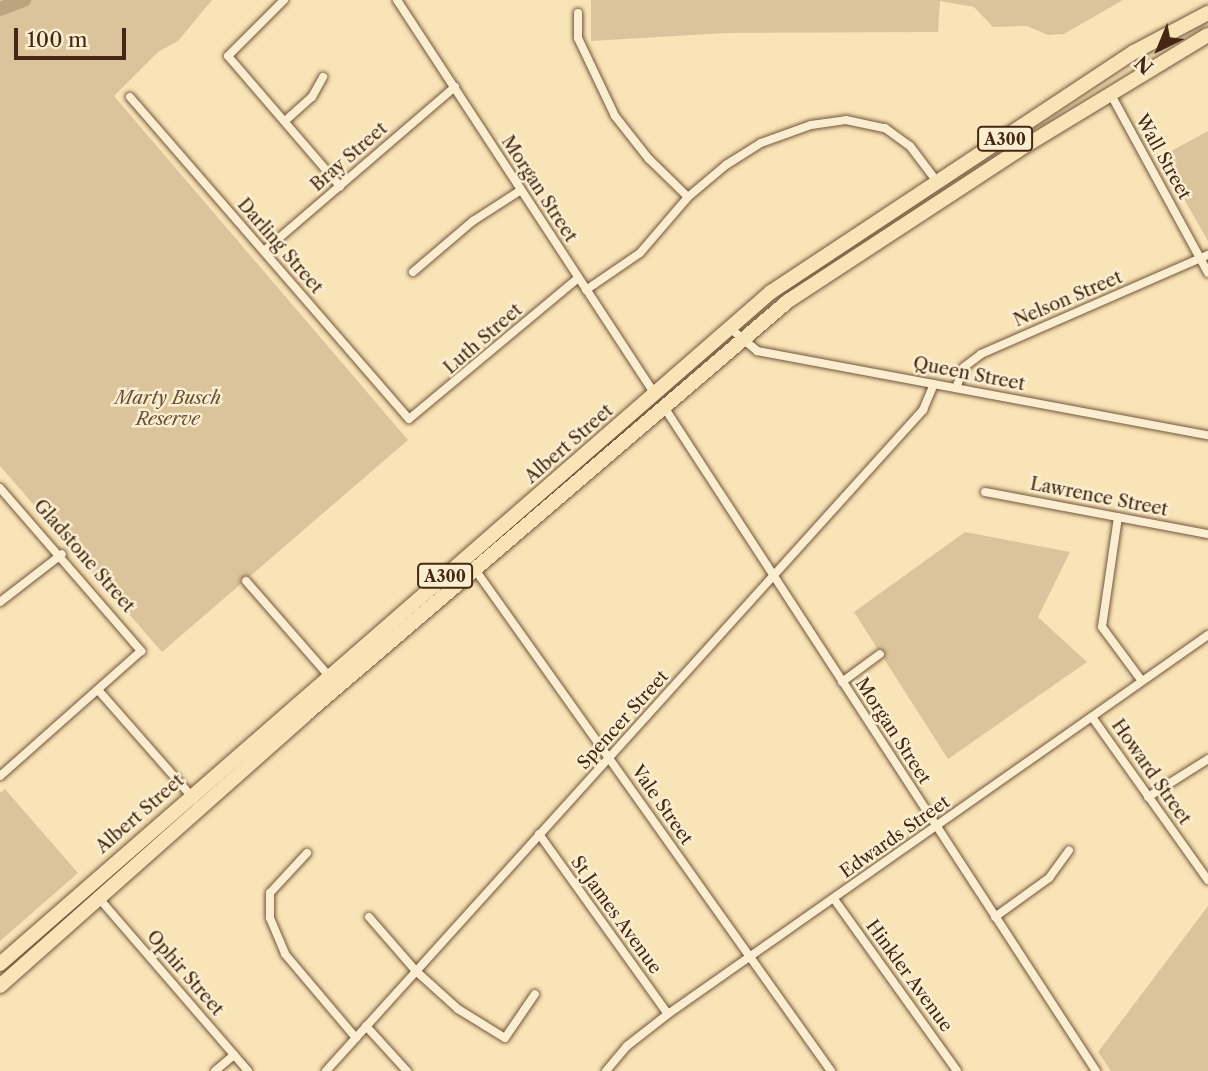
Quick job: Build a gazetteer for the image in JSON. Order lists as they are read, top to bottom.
{
  "streets": {
    "highway": ["A300", "Albert Street"],
    "street": [
      "Bray Street",
      "Wall Street",
      "Morgan Street",
      "Darling Street",
      "Nelson Street",
      "Luth Street",
      "Queen Street",
      "Lawrence Street",
      "Gladstone Street",
      "Spencer Street",
      "Howard Street",
      "Vale Street",
      "Edwards Street",
      "St James Avenue",
      "Ophir Street",
      "Hinkler Avenue"
    ]
  },
  "crossings": [
    ["Bray Street", "Morgan Street"],
    ["Bray Street", "Darling Street"],
    ["Wall Street", "Nelson Street"],
    ["Wall Street", "Albert Street"],
    ["Morgan Street", "Luth Street"],
    ["Morgan Street", "Albert Street"],
    ["Morgan Street", "Spencer Street"],
    ["Morgan Street", "Edwards Street"],
    ["Darling Street", "Luth Street"],
    ["Nelson Street", "Queen Street"],
    ["Queen Street", "Albert Street"],
    ["Queen Street", "Spencer Street"],
    ["Albert Street", "Vale Street"],
    ["Albert Street", "Ophir Street"],
    ["Spencer Street", "Vale Street"],
    ["Spencer Street", "St James Avenue"],
    ["Howard Street", "Edwards Street"],
    ["Vale Street", "Edwards Street"],
    ["Edwards Street", "St James Avenue"],
    ["Edwards Street", "Hinkler Avenue"]
  ],
  "parks": ["Marty Busch Reserve"],
  "scale_bar": "100 m",
  "north": "bottom left"
}
